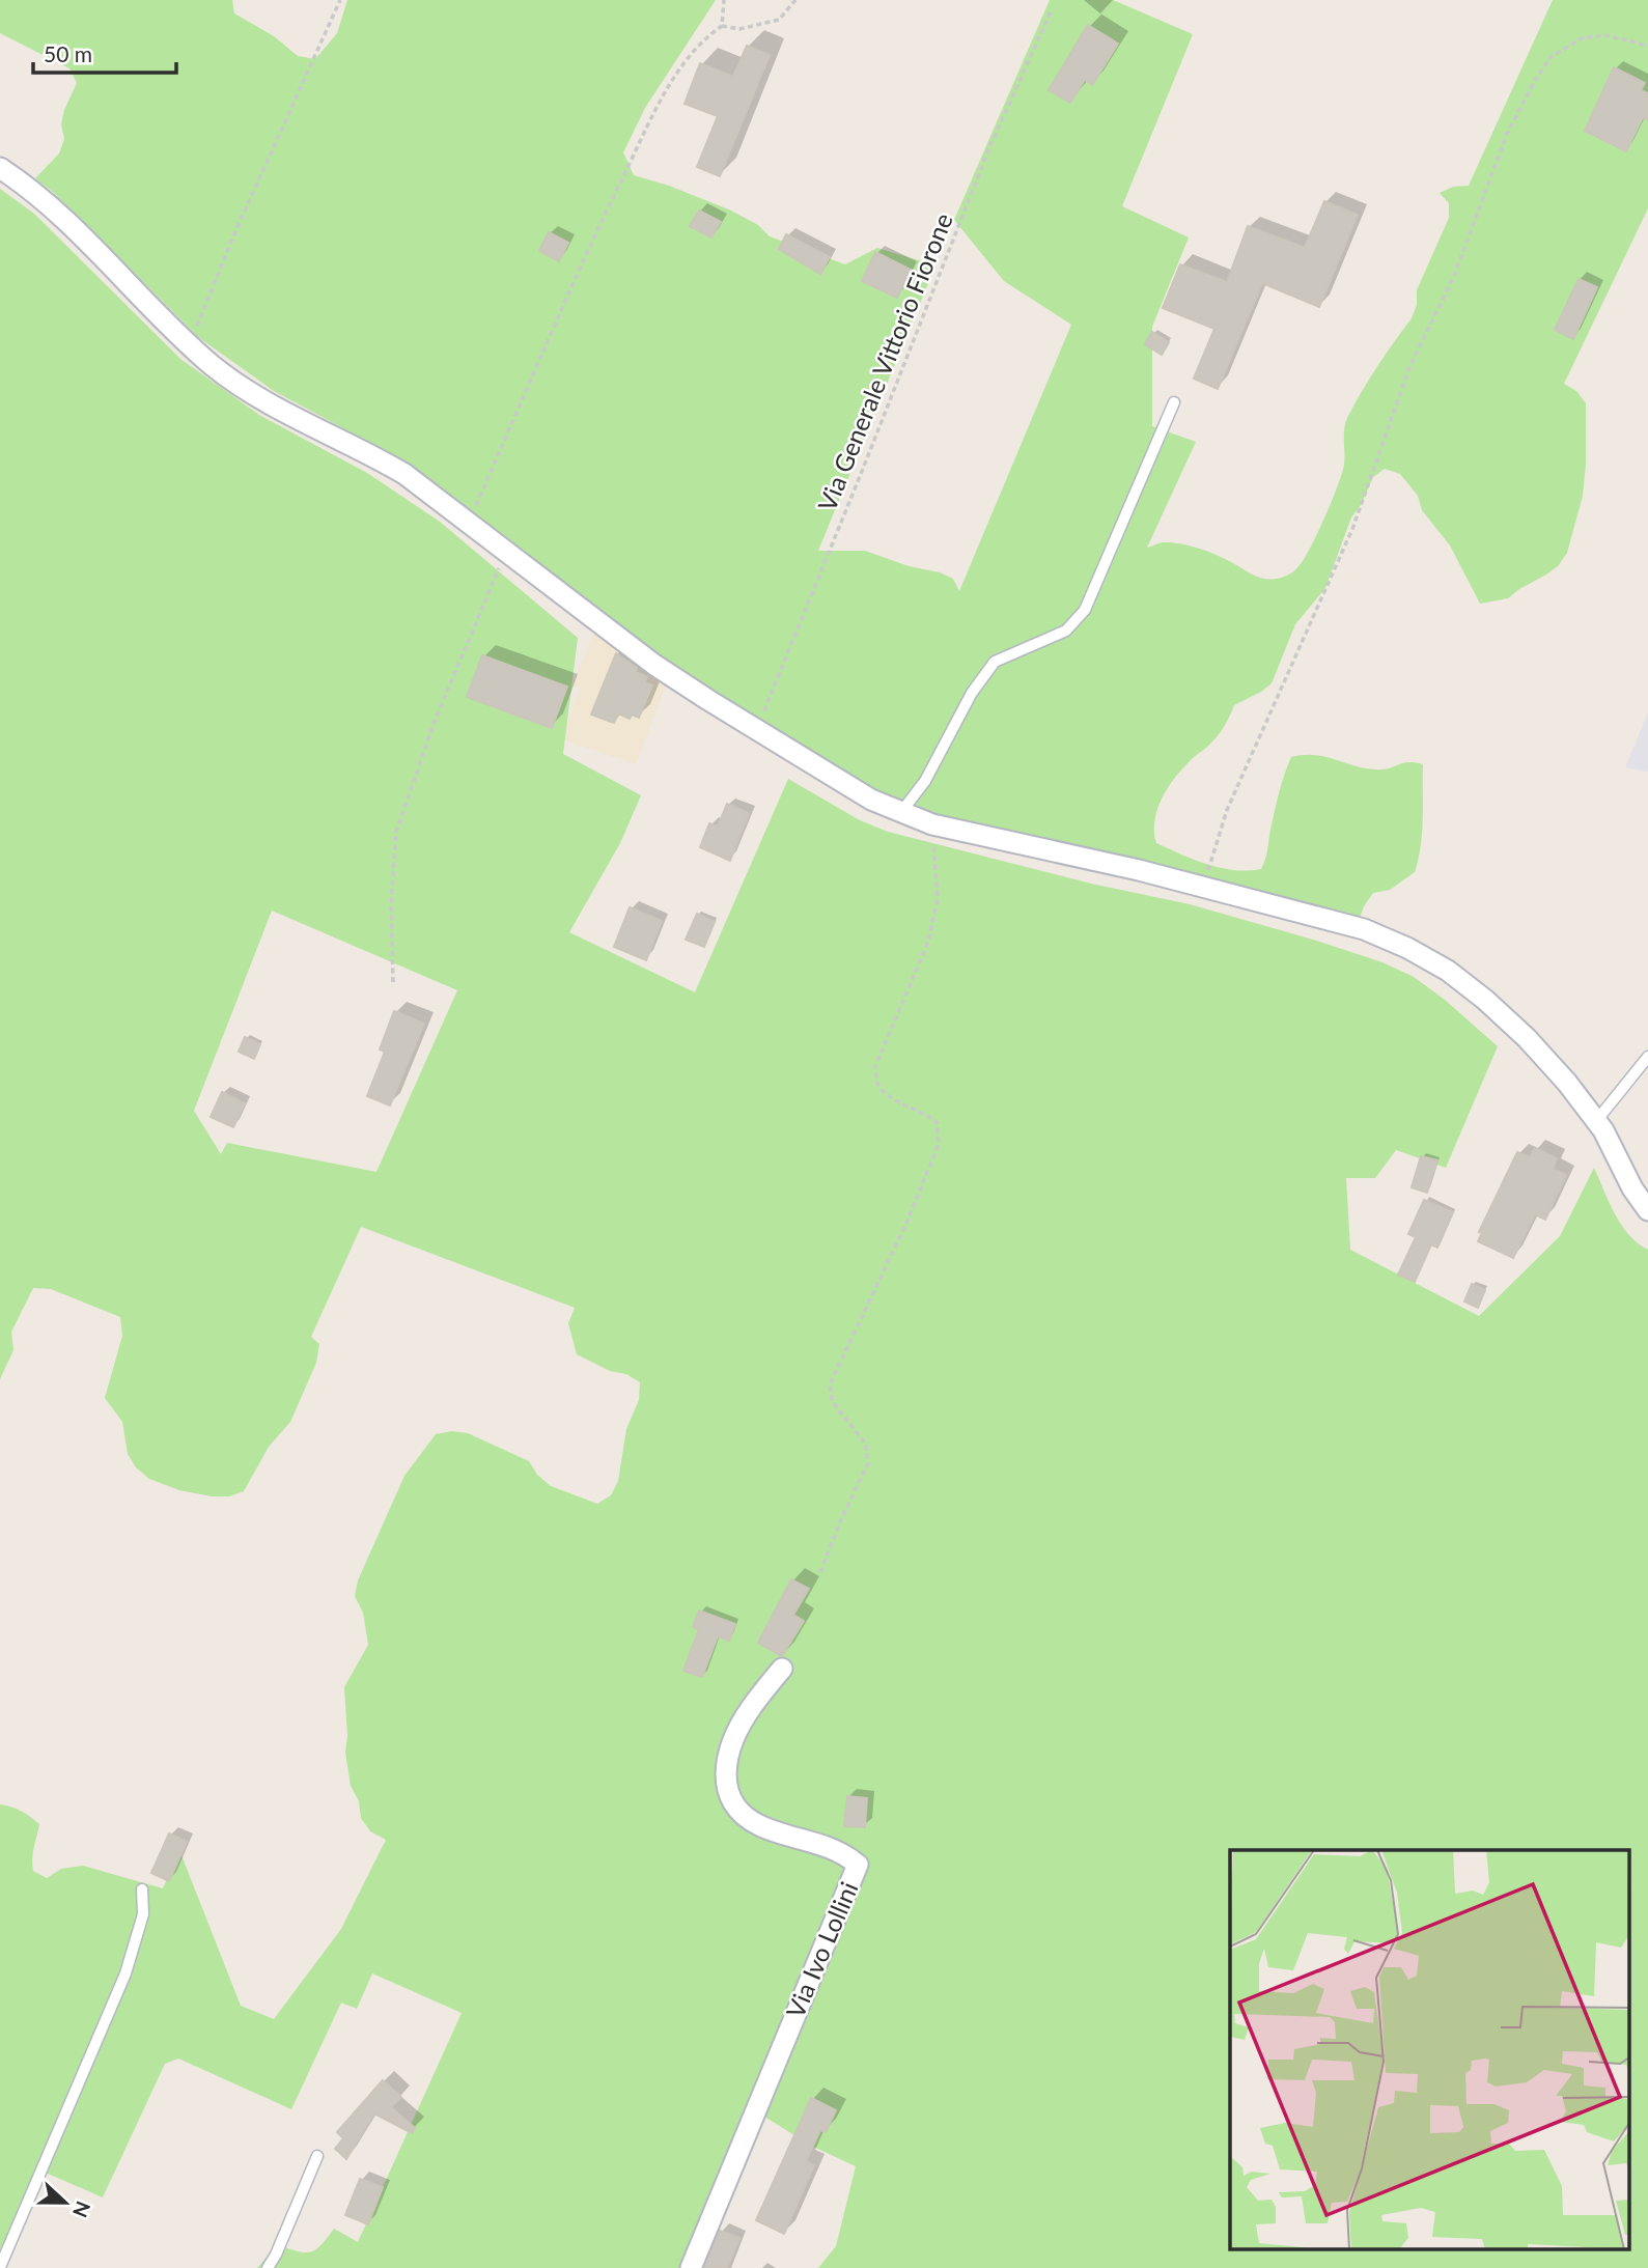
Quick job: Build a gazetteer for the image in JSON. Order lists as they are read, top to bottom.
{
  "streets": {
    "street": ["Via Ivo Lollini"],
    "path": ["Via Generale Vittorio Fiorone"]
  },
  "scale_bar": "50 m",
  "north": "right"
}
